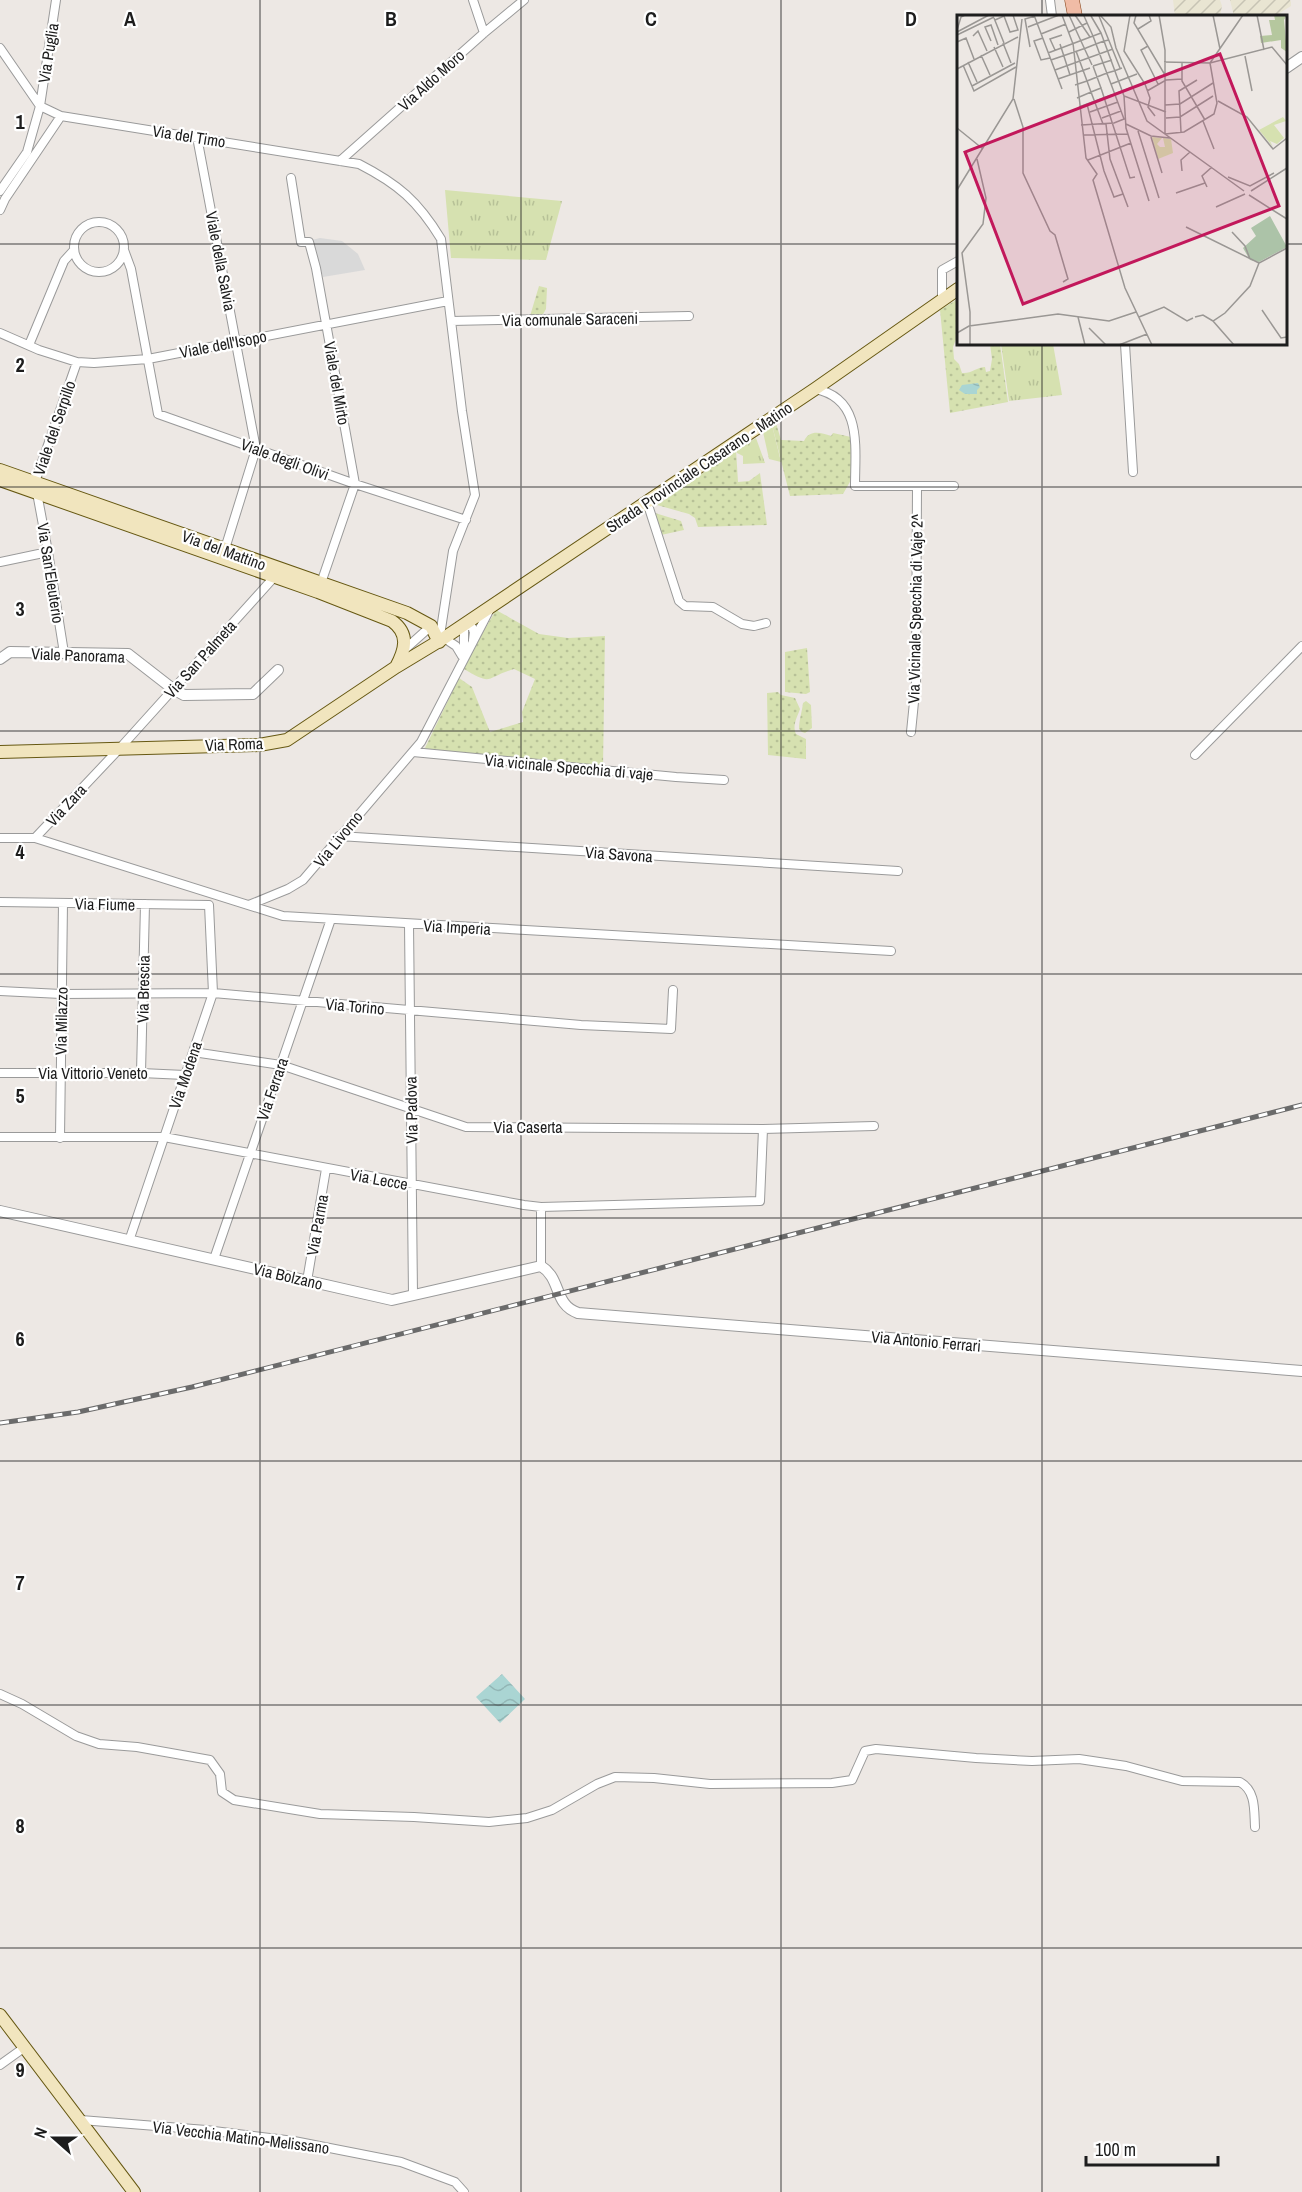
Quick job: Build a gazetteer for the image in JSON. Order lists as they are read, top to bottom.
{
  "streets": {
    "main road": ["Strada Provinciale Casarano - Matino", "Via del Mattino", "Via Roma"],
    "street": [
      "Via Puglia",
      "Via Aldo Moro",
      "Via del Timo",
      "Viale della Salvia",
      "Via comunale Saraceni",
      "Viale dell'Isopo",
      "Viale del Mirto",
      "Viale del Serpillo",
      "Viale degli Olivi",
      "Via San'Eleuterio",
      "Via Vicinale Specchia di Vaje 2^",
      "Viale Panorama",
      "Via San Palmeta",
      "Via vicinale Specchia di vaje",
      "Via Zara",
      "Via Livorno",
      "Via Savona",
      "Via Fiume",
      "Via Imperia",
      "Via Brescia",
      "Via Torino",
      "Via Milazzo",
      "Via Vittorio Veneto",
      "Via Modena",
      "Via Ferrara",
      "Via Padova",
      "Via Caserta",
      "Via Lecce",
      "Via Parma",
      "Via Bolzano",
      "Via Antonio Ferrari",
      "Via Vecchia Matino-Melissano"
    ]
  },
  "crossings": [
    ["Via Puglia", "Via del Timo"],
    ["Via Aldo Moro", "Via del Timo"],
    ["Via del Timo", "Viale della Salvia"],
    ["Via del Timo", "Viale dell'Isopo"],
    ["Viale della Salvia", "Viale dell'Isopo"],
    ["Viale della Salvia", "Viale degli Olivi"],
    ["Viale della Salvia", "Via del Mattino"],
    ["Viale dell'Isopo", "Viale del Mirto"],
    ["Viale dell'Isopo", "Viale del Serpillo"],
    ["Viale dell'Isopo", "Viale degli Olivi"],
    ["Viale del Mirto", "Viale degli Olivi"],
    ["Viale del Mirto", "Via del Mattino"],
    ["Viale del Serpillo", "Via del Mattino"],
    ["Viale del Serpillo", "Via San'Eleuterio"],
    ["Strada Provinciale Casarano - Matino", "Via Roma"],
    ["Strada Provinciale Casarano - Matino", "Via Livorno"],
    ["Via del Mattino", "Via San'Eleuterio"],
    ["Via del Mattino", "Via San Palmeta"],
    ["Via San'Eleuterio", "Viale Panorama"],
    ["Viale Panorama", "Via San Palmeta"],
    ["Via San Palmeta", "Via Roma"],
    ["Via San Palmeta", "Via Zara"],
    ["Via Roma", "Via Zara"],
    ["Via vicinale Specchia di vaje", "Via Livorno"],
    ["Via Zara", "Via Imperia"],
    ["Via Livorno", "Via Savona"],
    ["Via Livorno", "Via Imperia"],
    ["Via Fiume", "Via Brescia"],
    ["Via Fiume", "Via Milazzo"],
    ["Via Fiume", "Via Modena"],
    ["Via Imperia", "Via Ferrara"],
    ["Via Imperia", "Via Padova"],
    ["Via Brescia", "Via Torino"],
    ["Via Brescia", "Via Vittorio Veneto"],
    ["Via Torino", "Via Milazzo"],
    ["Via Torino", "Via Modena"],
    ["Via Torino", "Via Ferrara"],
    ["Via Torino", "Via Padova"],
    ["Via Milazzo", "Via Vittorio Veneto"],
    ["Via Milazzo", "Via Lecce"],
    ["Via Vittorio Veneto", "Via Modena"],
    ["Via Modena", "Via Caserta"],
    ["Via Modena", "Via Lecce"],
    ["Via Modena", "Via Bolzano"],
    ["Via Ferrara", "Via Caserta"],
    ["Via Ferrara", "Via Lecce"],
    ["Via Ferrara", "Via Bolzano"],
    ["Via Padova", "Via Caserta"],
    ["Via Padova", "Via Lecce"],
    ["Via Padova", "Via Bolzano"],
    ["Via Caserta", "Via Lecce"],
    ["Via Lecce", "Via Parma"],
    ["Via Parma", "Via Bolzano"],
    ["Via Bolzano", "Via Antonio Ferrari"]
  ],
  "scale_bar": "100 m",
  "north": "left",
  "grid": {
    "columns": [
      "A",
      "B",
      "C",
      "D"
    ],
    "rows": [
      "1",
      "2",
      "3",
      "4",
      "5",
      "6",
      "7",
      "8",
      "9"
    ]
  }
}
